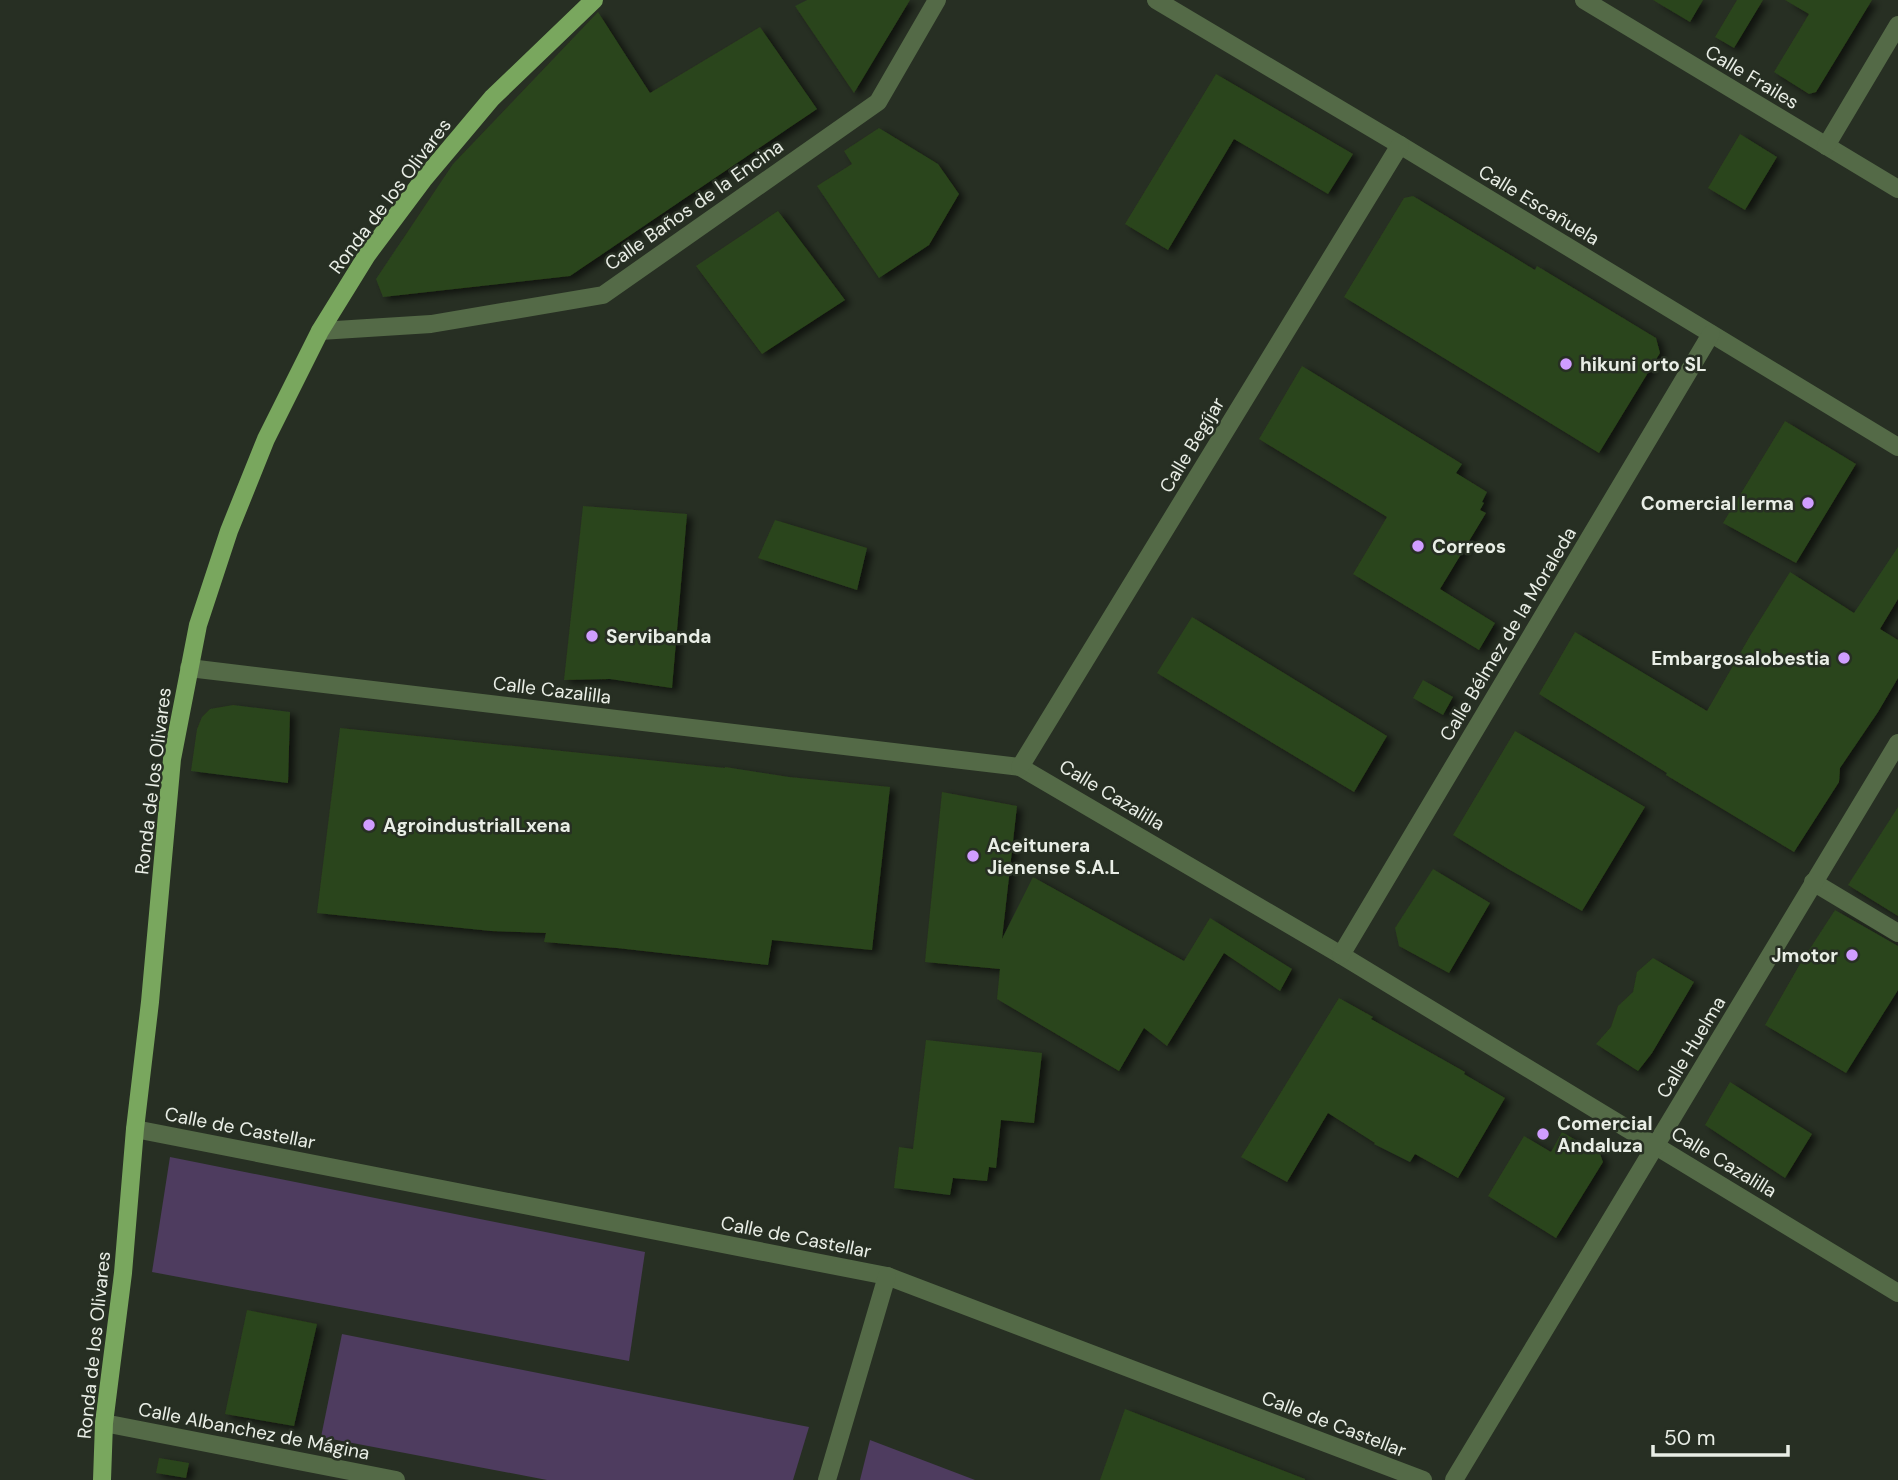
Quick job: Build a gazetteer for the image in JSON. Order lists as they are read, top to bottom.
{
  "streets": {
    "main road": ["Ronda de los Olivares"],
    "street": [
      "Calle Frailes",
      "Calle Baños de la Encina",
      "Calle Escañuela",
      "Calle Begíjar",
      "Calle Bélmez de la Moraleda",
      "Calle Cazalilla",
      "Calle Huelma",
      "Calle de Castellar",
      "Calle Albanchez de Mágina"
    ]
  },
  "crossings": [
    ["Ronda de los Olivares", "Calle Baños de la Encina"],
    ["Ronda de los Olivares", "Calle Cazalilla"],
    ["Ronda de los Olivares", "Calle de Castellar"],
    ["Ronda de los Olivares", "Calle Albanchez de Mágina"],
    ["Calle Escañuela", "Calle Begíjar"],
    ["Calle Escañuela", "Calle Bélmez de la Moraleda"],
    ["Calle Begíjar", "Calle Cazalilla"],
    ["Calle Bélmez de la Moraleda", "Calle Cazalilla"],
    ["Calle Cazalilla", "Calle Huelma"]
  ],
  "places": [
    "hikuni orto SL",
    "Comercial lerma",
    "Correos",
    "Servibanda",
    "Embargosalobestia",
    "AgroindustrialLxena",
    "Aceitunera Jienense S.A.L",
    "Jmotor",
    "Comercial Andaluza"
  ],
  "scale_bar": "50 m"
}
